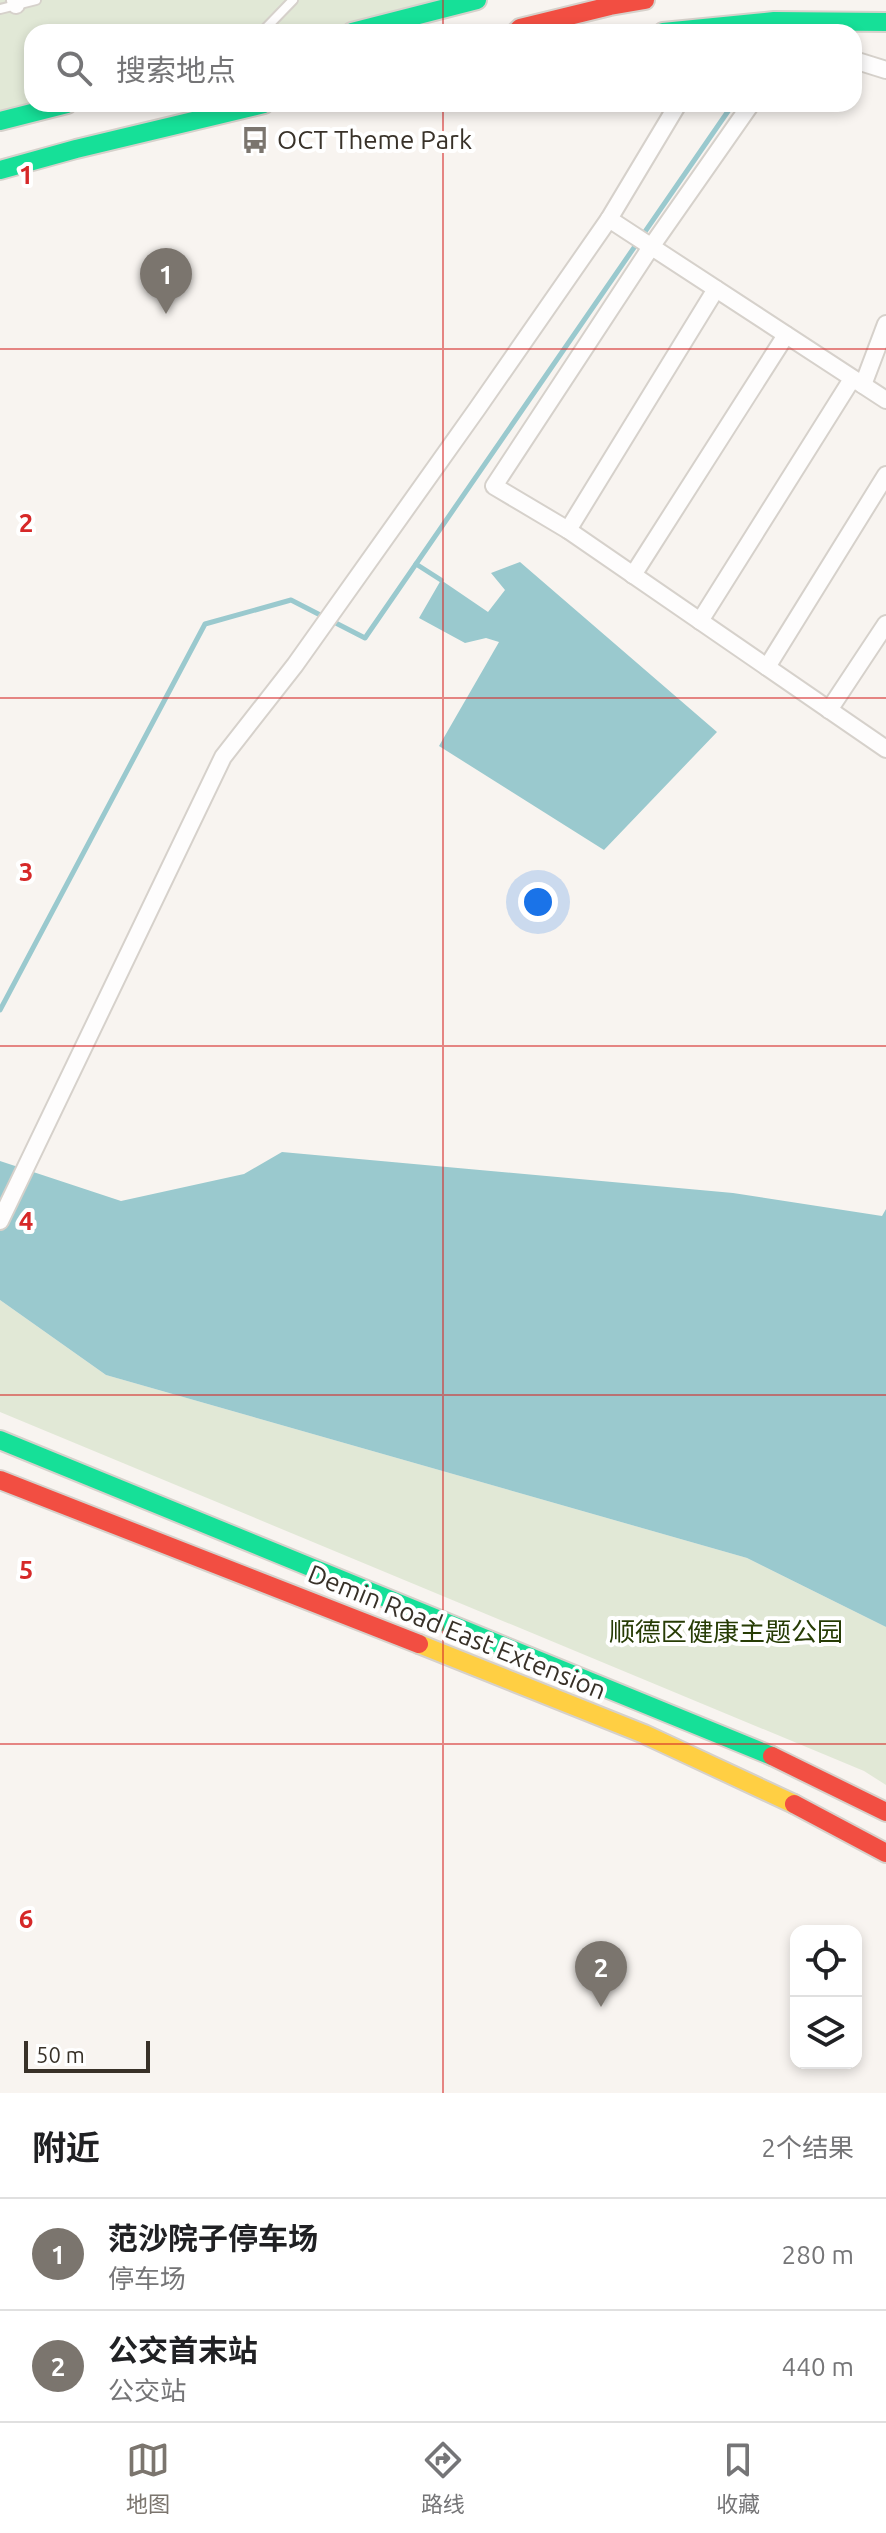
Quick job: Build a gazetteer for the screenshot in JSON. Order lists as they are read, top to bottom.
{
  "streets": {
    "main road": ["Demin Road East Extension"]
  },
  "parks": ["顺德区健康主题公园"],
  "places": {
    "bus stop": ["OCT Theme Park"]
  },
  "scale_bar": "50 m",
  "page": {
    "search": "搜索地点",
    "pins": ["1", "2"],
    "scale": "50 m",
    "heading": ["附近", "2个结果"],
    "list": [
      {
        "mark": "1",
        "name": "范沙院子停车场",
        "note": "停车场",
        "value": "280 m"
      },
      {
        "mark": "2",
        "name": "公交首末站",
        "note": "公交站",
        "value": "440 m"
      }
    ],
    "nav": ["地图", "路线", "收藏"]
  },
  "grid": {
    "rows": [
      "1",
      "2",
      "3",
      "4",
      "5",
      "6"
    ]
  }
}
